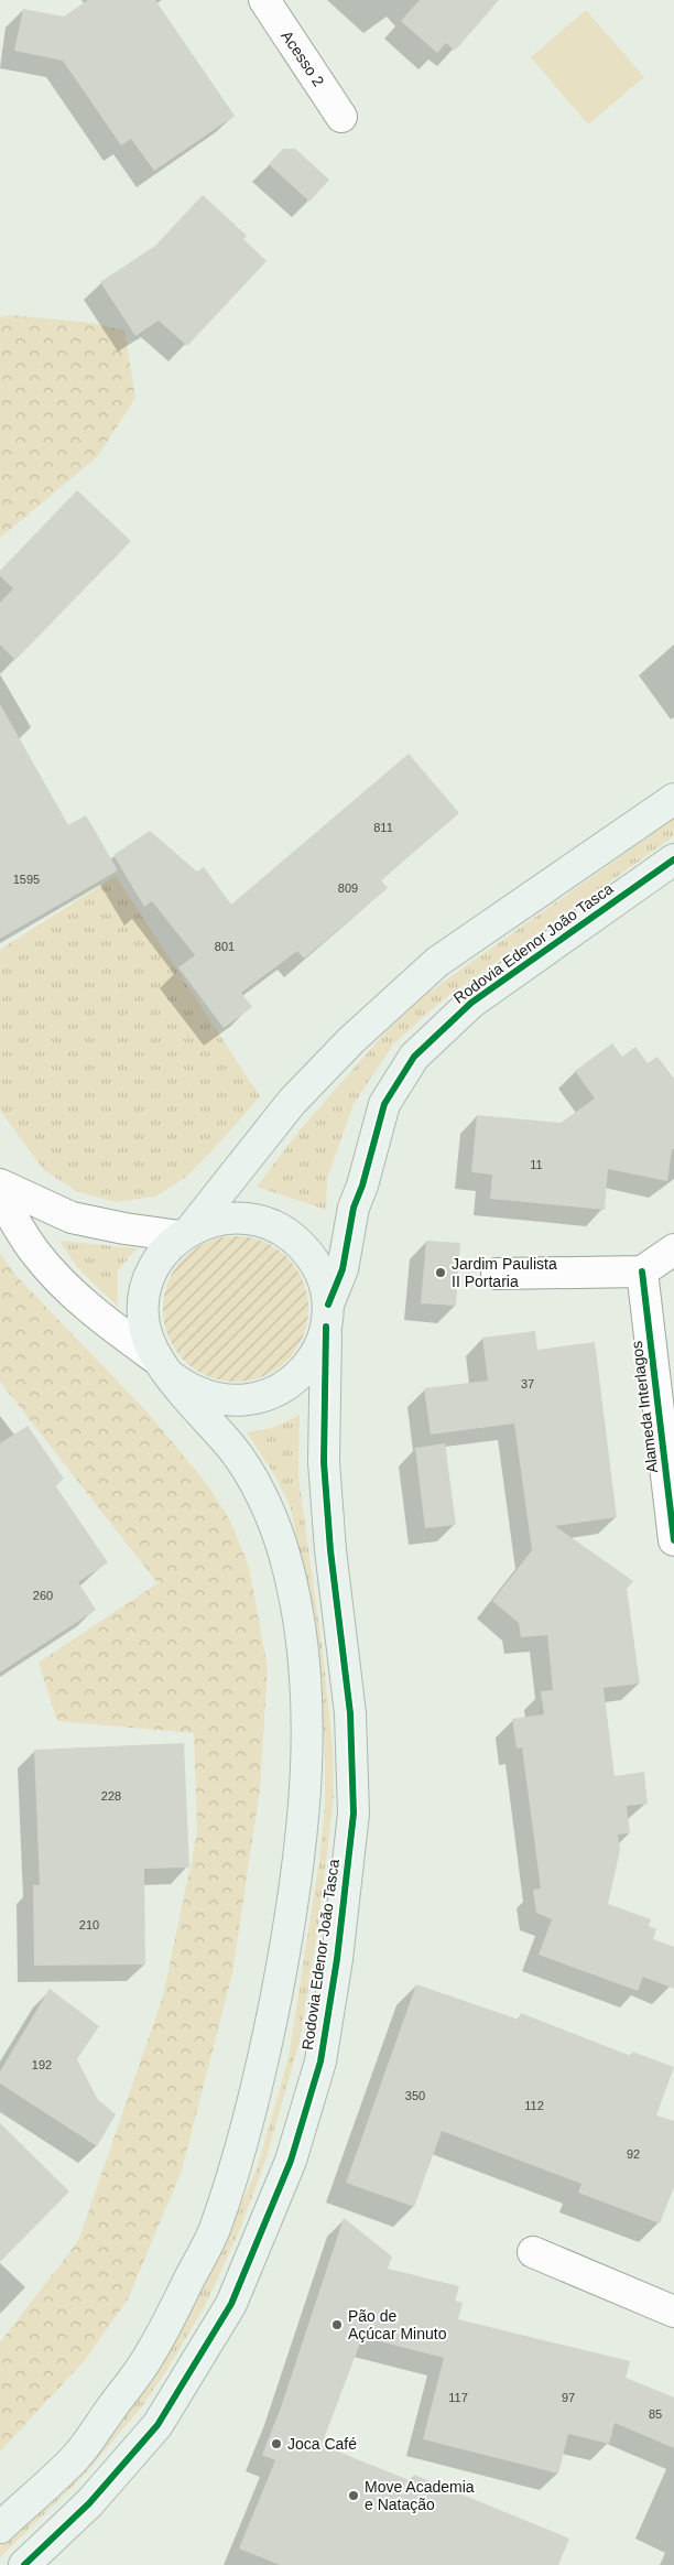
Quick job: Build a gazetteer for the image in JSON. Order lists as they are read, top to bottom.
{
  "streets": {
    "main road": ["Rodovia Edenor João Tasca"],
    "street": ["Acesso 2", "Alameda Interlagos"]
  },
  "places": [
    "Jardim Paulista II Portaria",
    "Pão de Açúcar Minuto",
    "Joca Café",
    "Move Academia e Natação"
  ],
  "house_numbers": [
    "811",
    "1595",
    "809",
    "801",
    "11",
    "37",
    "260",
    "228",
    "210",
    "192",
    "350",
    "112",
    "92",
    "117",
    "97",
    "85"
  ]
}
